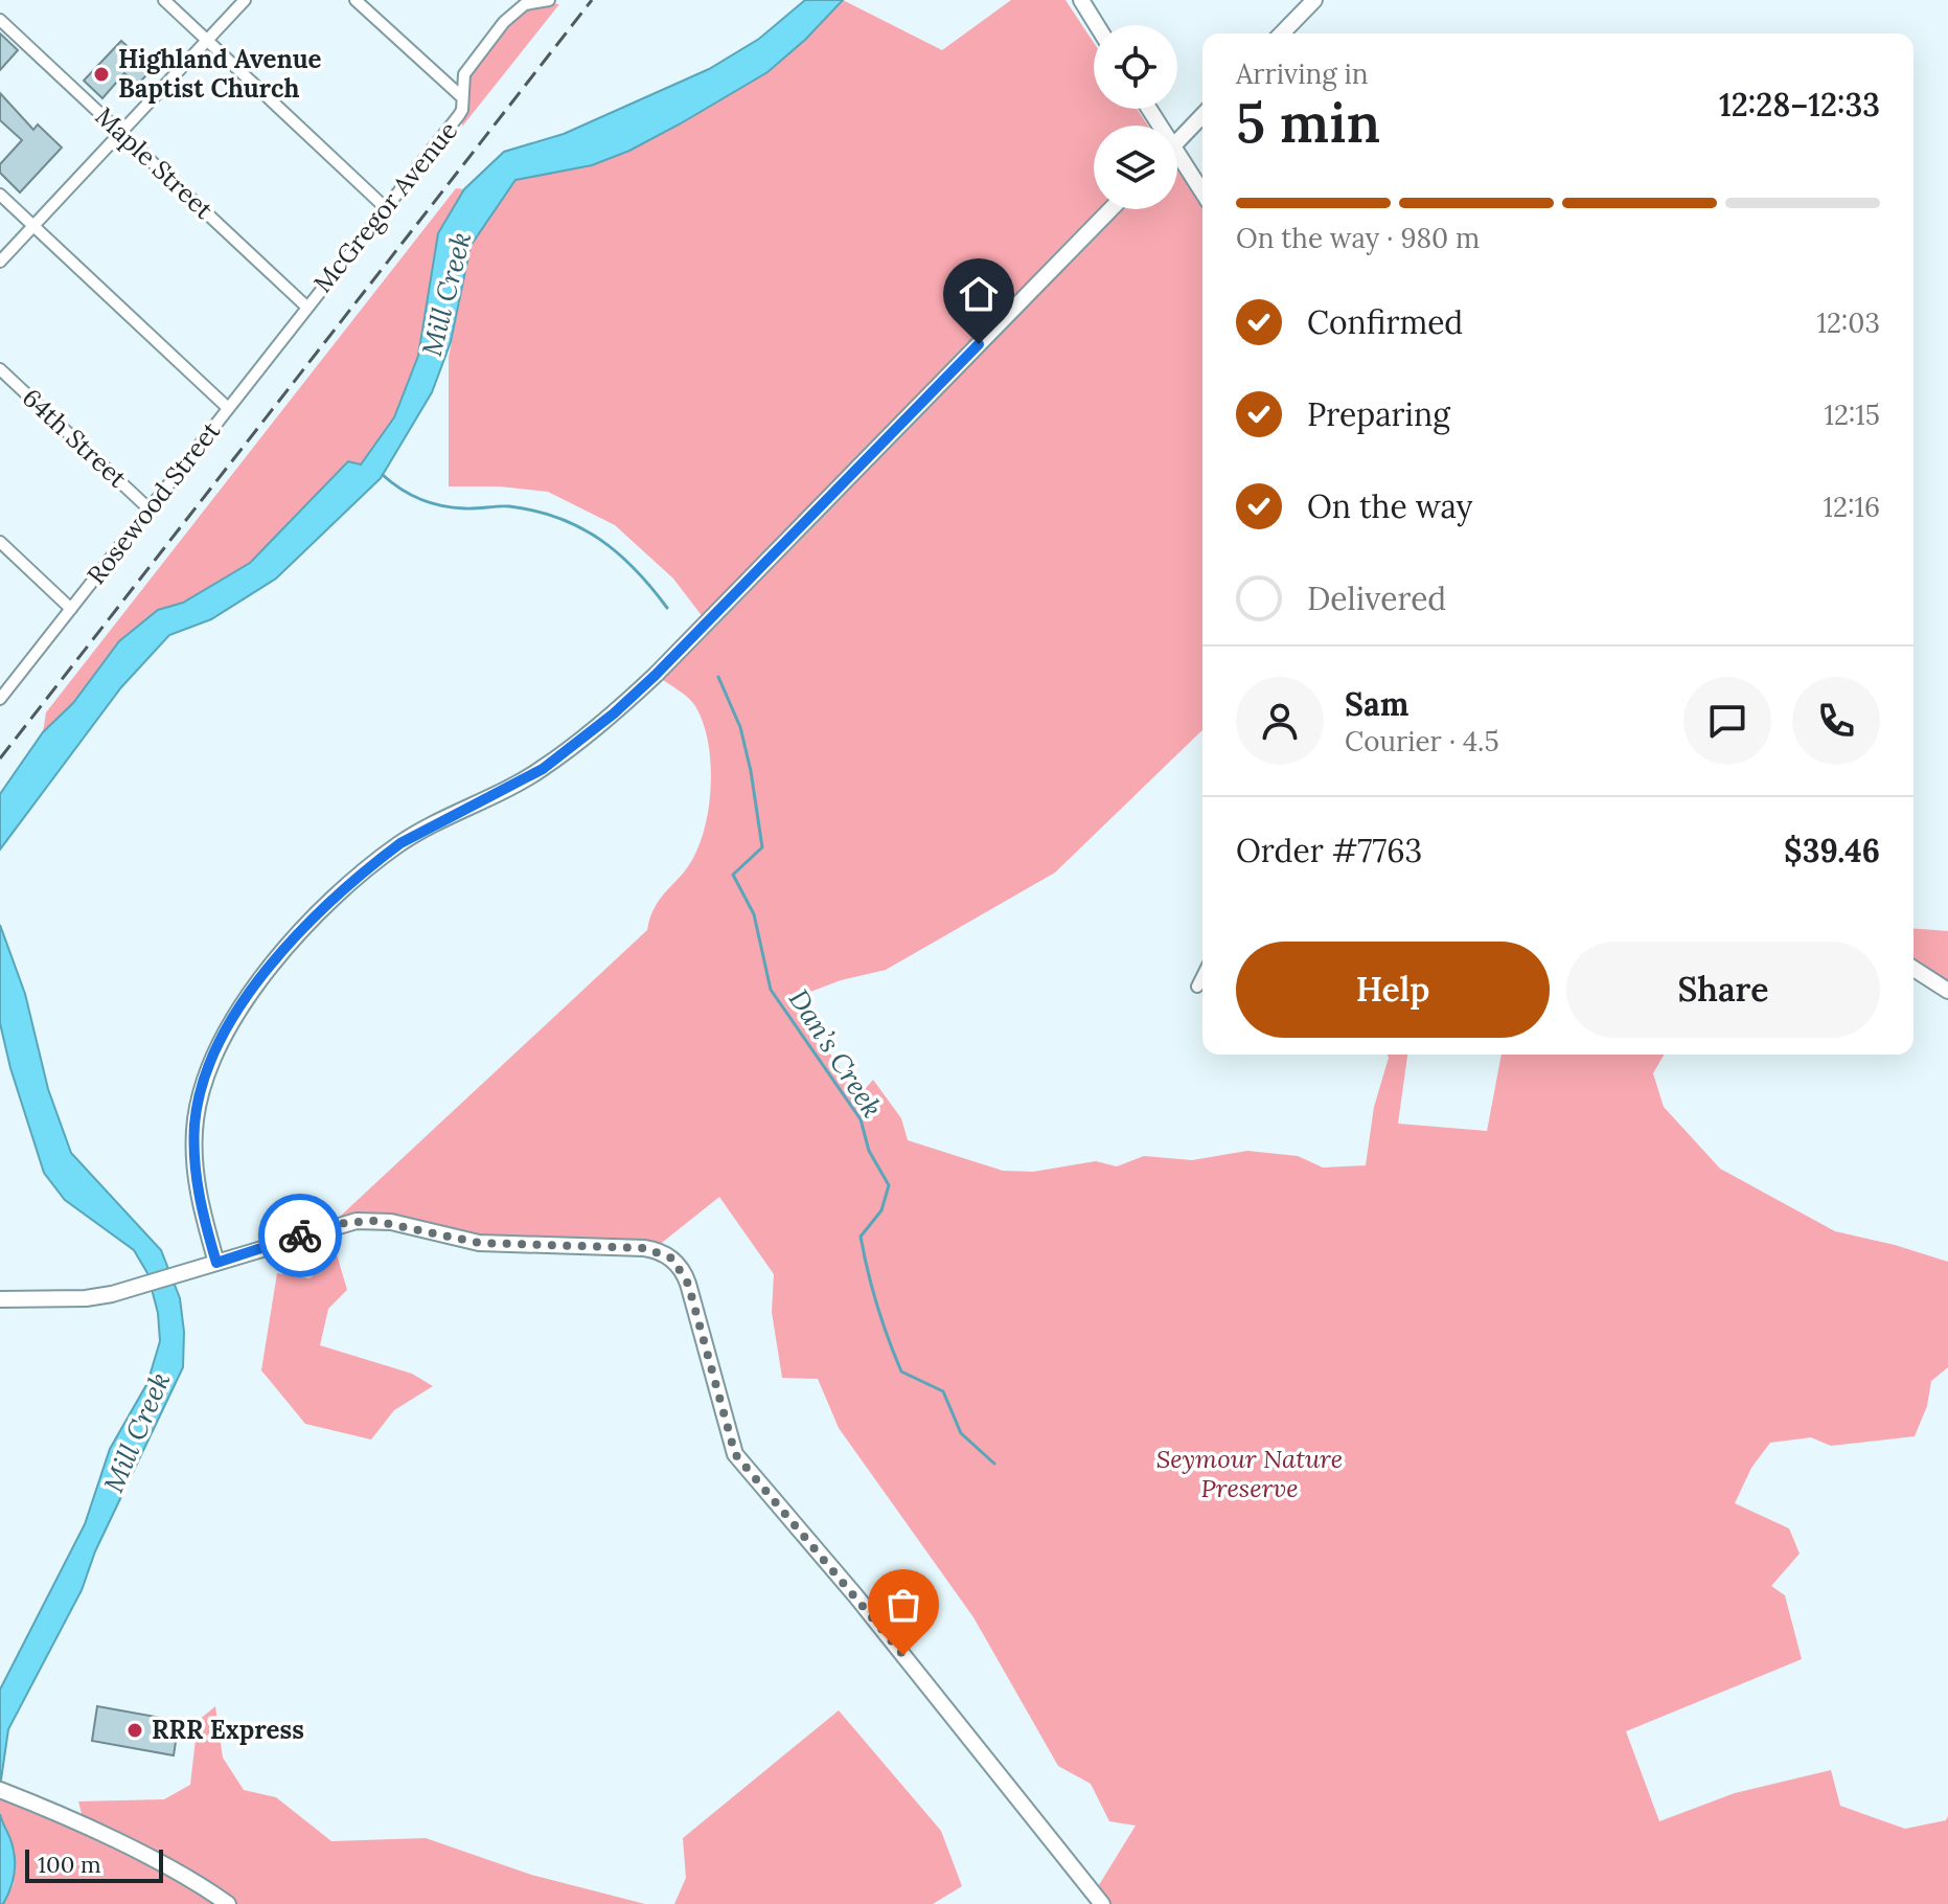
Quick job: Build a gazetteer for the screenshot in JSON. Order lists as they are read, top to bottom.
{
  "streets": {
    "street": [
      "Maple Street",
      "McGregor Avenue",
      "64th Street",
      "Rosewood Street"
    ]
  },
  "crossings": [
    ["Maple Street", "McGregor Avenue"],
    ["Maple Street", "Rosewood Street"],
    ["McGregor Avenue", "Rosewood Street"],
    ["64th Street", "Rosewood Street"]
  ],
  "water": ["Mill Creek", "Dan’s Creek"],
  "parks": ["Seymour Nature Preserve"],
  "places": ["Highland Avenue Baptist Church", "RRR Express"],
  "scale_bar": "100 m",
  "page": {
    "heading": ["5 min", "Arriving in", "12:28–12:33"],
    "panel": [
      "Sam",
      "Courier · 4.5",
      "Order #7763",
      "$39.46"
    ],
    "bar": "On the way · 980 m",
    "list": [
      ["Confirmed", "12:03"],
      ["Preparing", "12:15"],
      ["On the way", "12:16"],
      "Delivered"
    ],
    "buttons": ["Help", "Share"],
    "scale": "100 m"
  }
}
